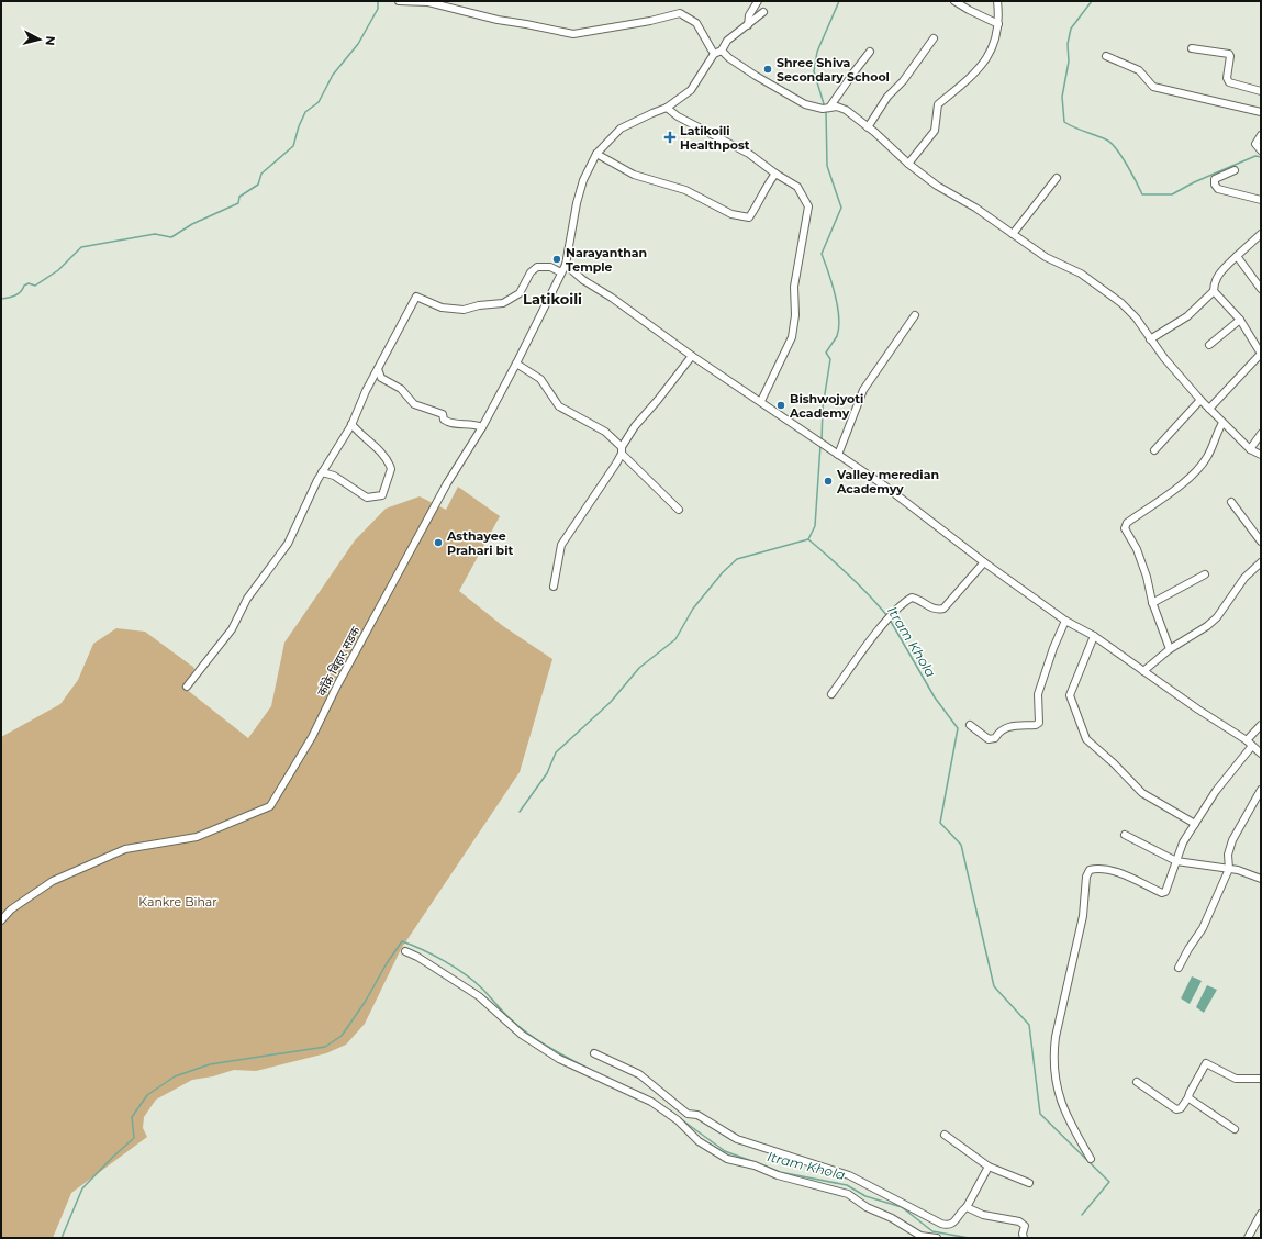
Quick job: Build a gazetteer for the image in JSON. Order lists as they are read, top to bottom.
{
  "streets": {
    "street": ["काँक्रे बिहार सडक"]
  },
  "districts": ["Latikoili"],
  "water": ["Itram Khola"],
  "parks": ["Kankre Bihar"],
  "places": {
    "other": [
      "Shree Shiva Secondary School",
      "Narayanthan Temple",
      "Bishwojyoti Academy",
      "Valley meredian Academyy",
      "Asthayee Prahari bit"
    ],
    "health": ["Latikoili Healthpost"]
  },
  "north": "right"
}
